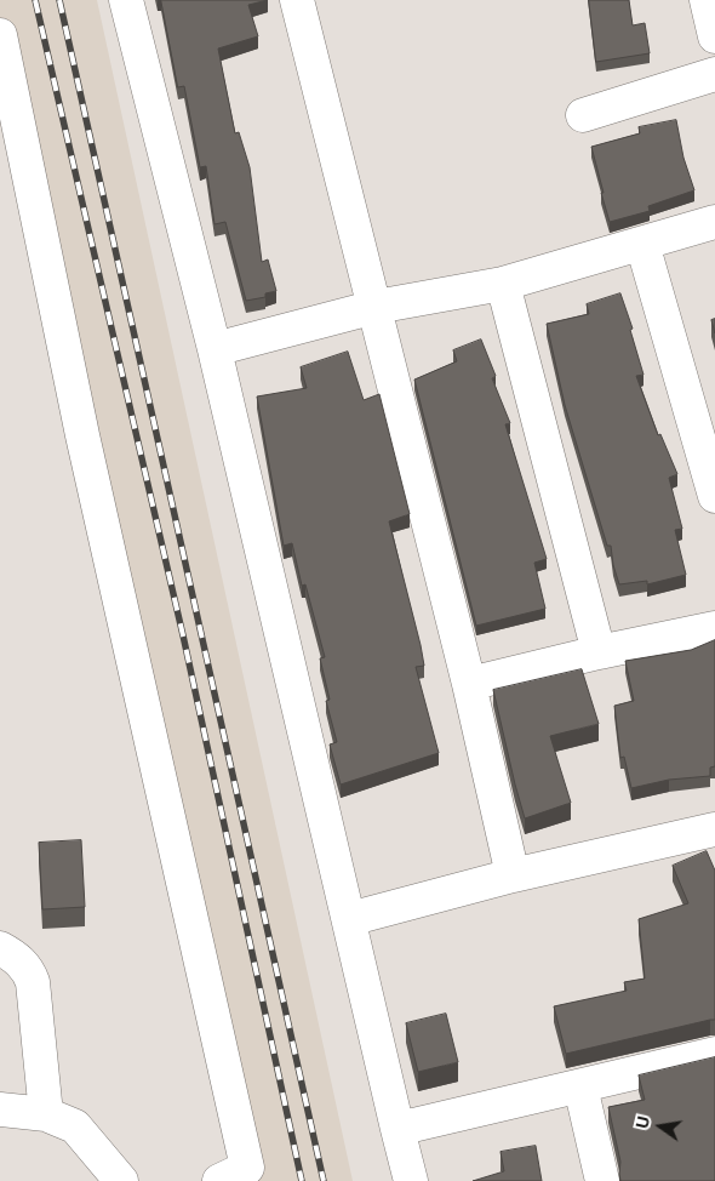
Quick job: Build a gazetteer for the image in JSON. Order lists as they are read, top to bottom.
{
  "north": "left"
}
